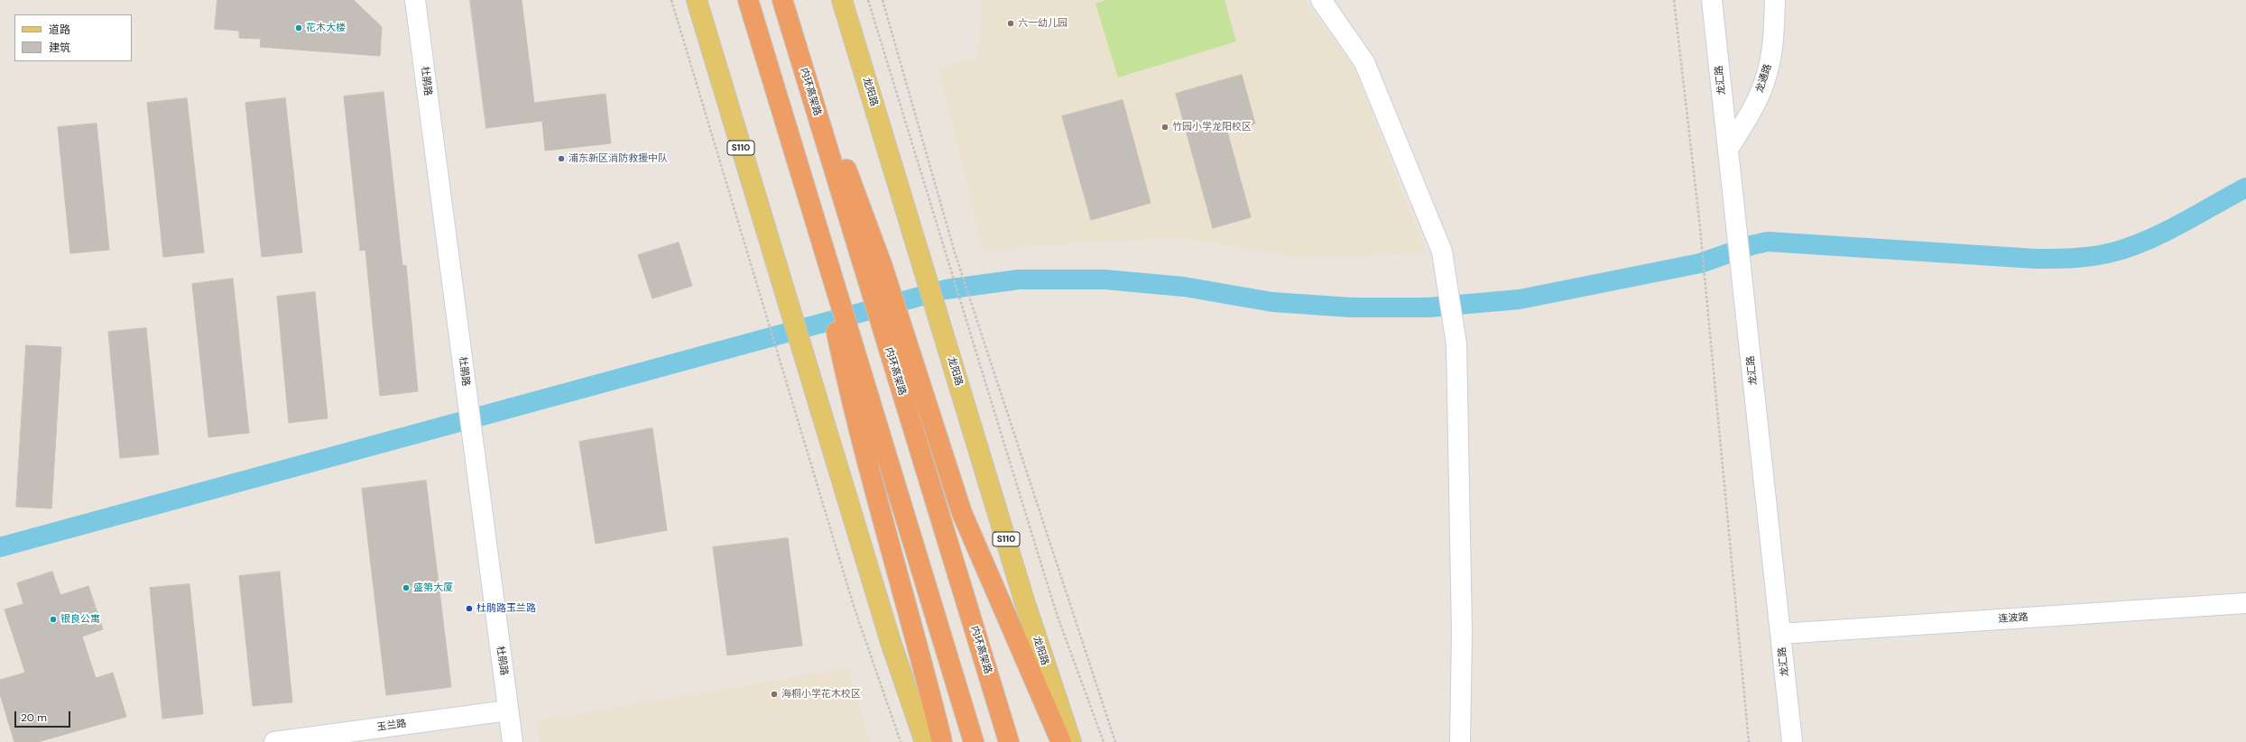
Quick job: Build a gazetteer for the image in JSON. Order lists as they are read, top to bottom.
{
  "streets": {
    "highway": ["内环高架路"],
    "main road": ["龙阳路", "S110"],
    "street": [
      "龙通路",
      "龙汇路",
      "杜鹃路",
      "连波路",
      "玉兰路"
    ]
  },
  "crossings": [
    ["龙通路", "龙汇路"],
    ["龙汇路", "连波路"],
    ["杜鹃路", "玉兰路"]
  ],
  "places": [
    "六一幼儿园",
    "花木大楼",
    "竹园小学龙阳校区",
    "浦东新区消防救援中队",
    "盛第大厦",
    "杜鹃路玉兰路",
    "银良公寓",
    "海桐小学花木校区"
  ],
  "legend": ["道路", "建筑"],
  "scale_bar": "20 m"
}
